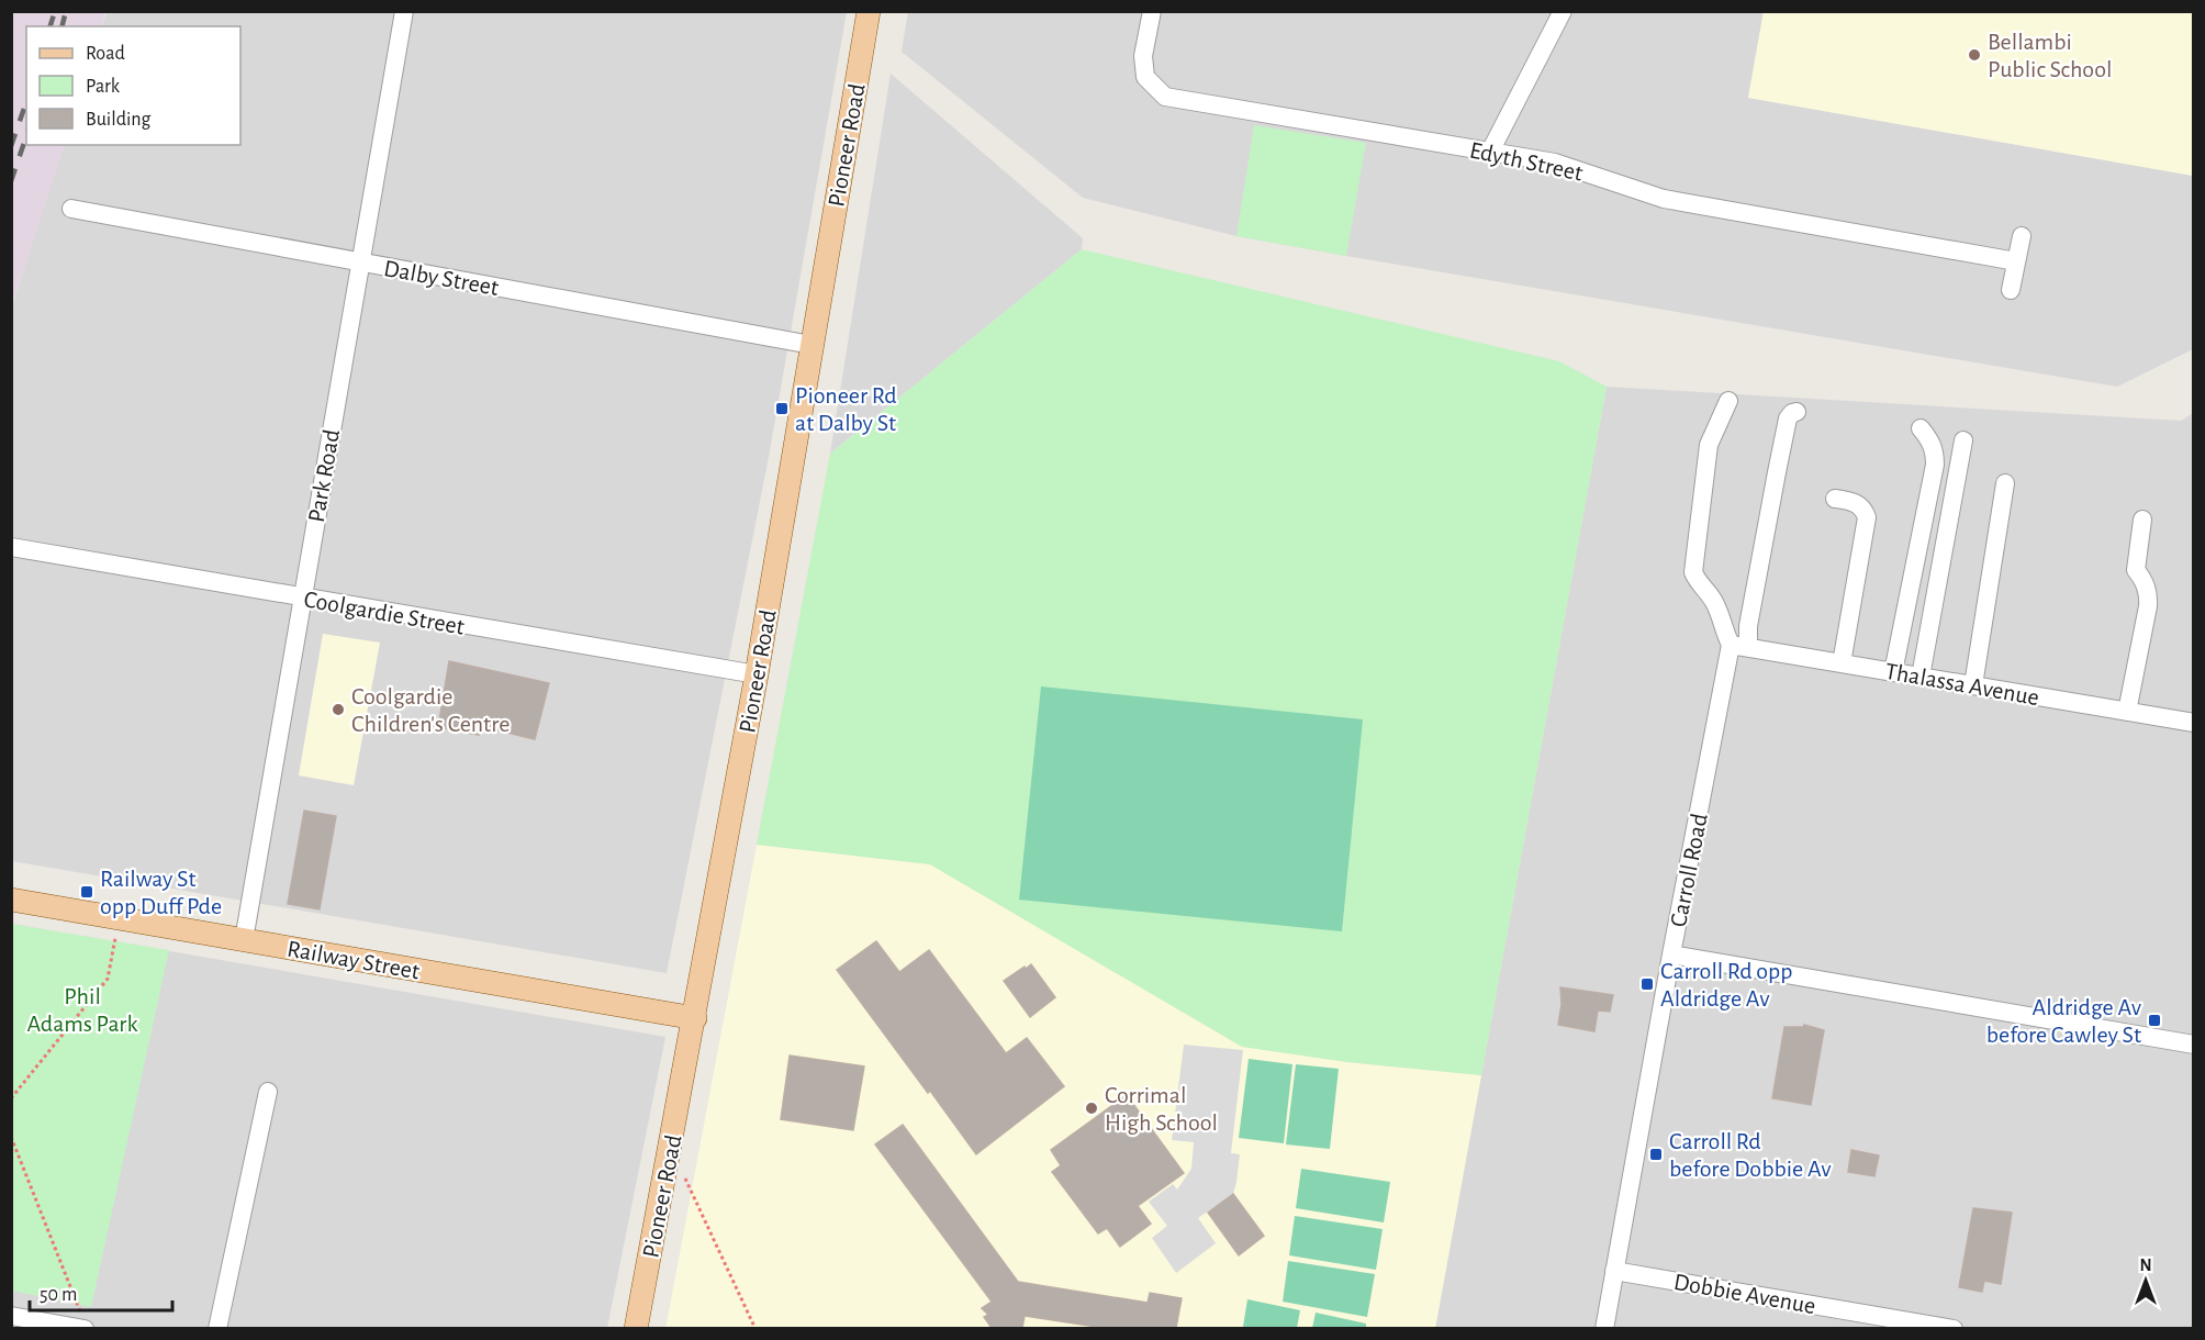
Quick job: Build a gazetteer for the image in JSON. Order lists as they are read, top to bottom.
{
  "streets": {
    "main road": ["Pioneer Road", "Railway Street"],
    "street": [
      "Edyth Street",
      "Dalby Street",
      "Park Road",
      "Coolgardie Street",
      "Thalassa Avenue",
      "Carroll Road",
      "Dobbie Avenue"
    ]
  },
  "crossings": [
    ["Pioneer Road", "Dalby Street"],
    ["Pioneer Road", "Coolgardie Street"],
    ["Pioneer Road", "Railway Street"],
    ["Dalby Street", "Park Road"],
    ["Park Road", "Coolgardie Street"],
    ["Park Road", "Railway Street"],
    ["Thalassa Avenue", "Carroll Road"],
    ["Carroll Road", "Dobbie Avenue"]
  ],
  "parks": ["Phil Adams Park"],
  "places": {
    "other": ["Bellambi Public School", "Coolgardie Children's Centre", "Corrimal High School"],
    "transit": [
      "Pioneer Rd at Dalby St",
      "Railway St opp Duff Pde",
      "Carroll Rd opp Aldridge Av",
      "Aldridge Av before Cawley St",
      "Carroll Rd before Dobbie Av"
    ]
  },
  "legend": ["Road", "Park", "Building"],
  "scale_bar": "50 m",
  "north": "top"
}
